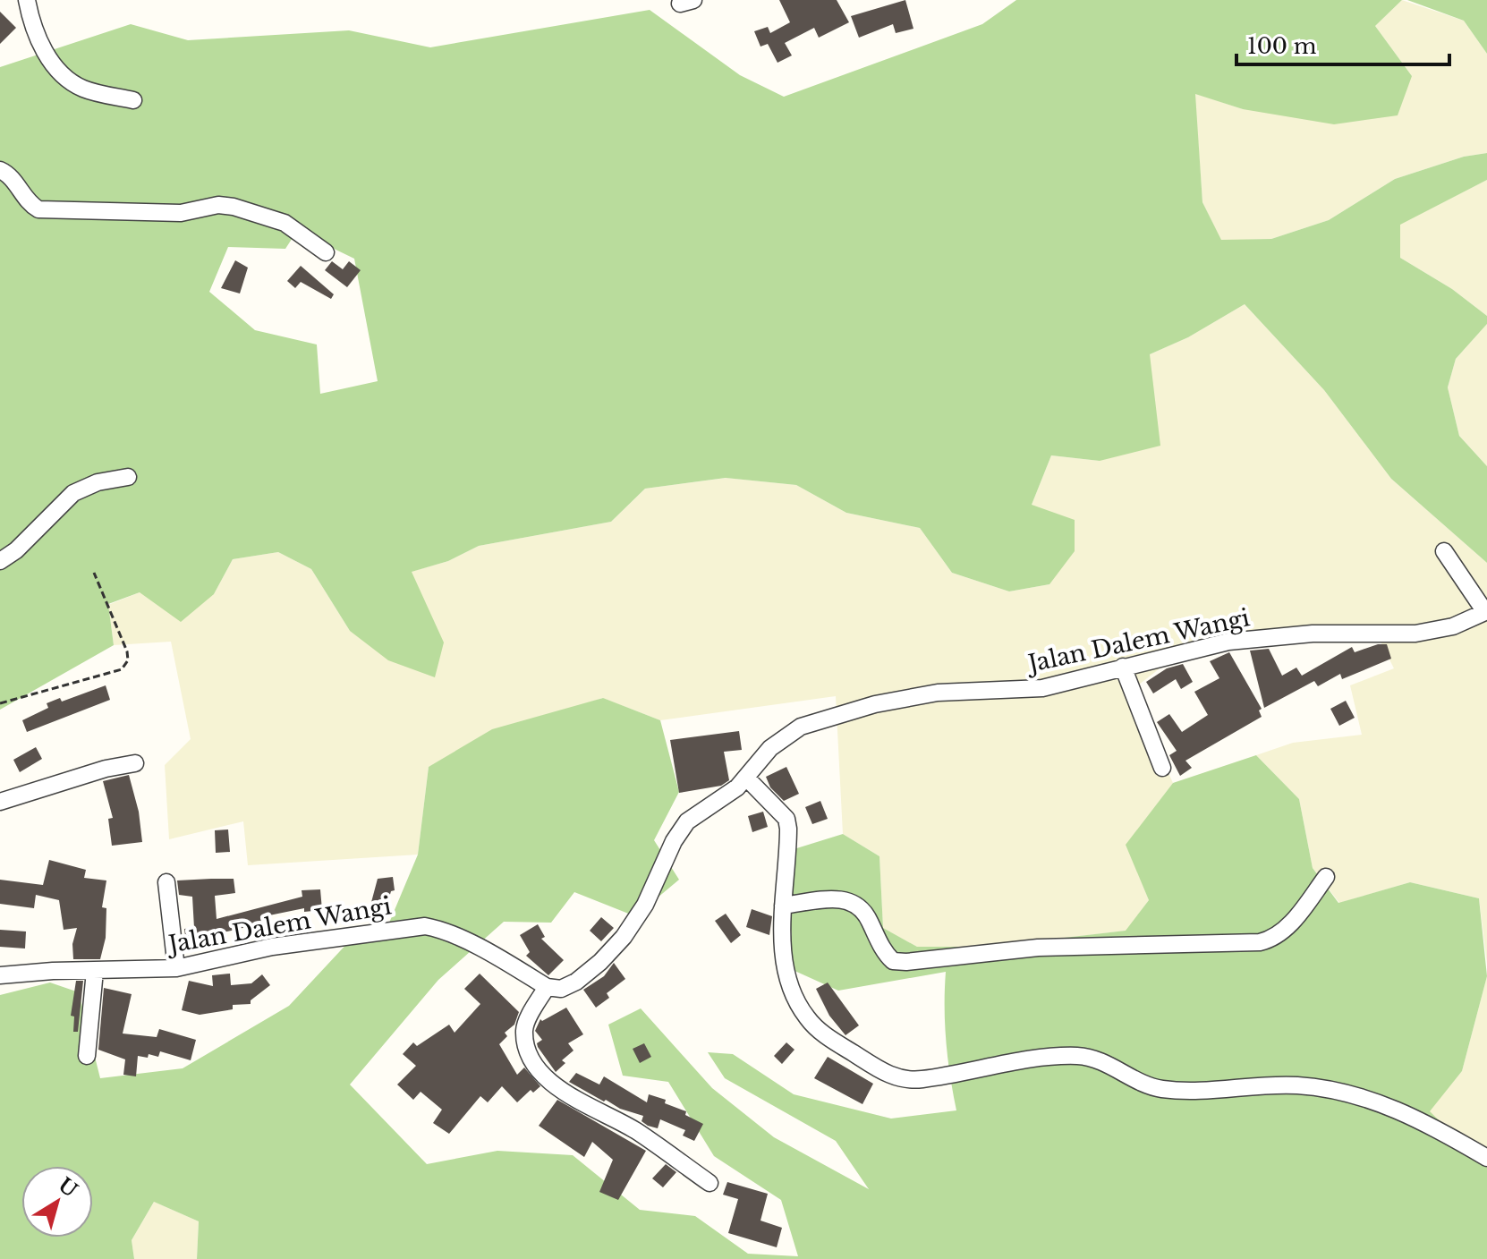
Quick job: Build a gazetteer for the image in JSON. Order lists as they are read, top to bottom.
{
  "streets": {
    "street": ["Jalan Dalem Wangi"]
  },
  "scale_bar": "100 m",
  "north": "top right"
}
